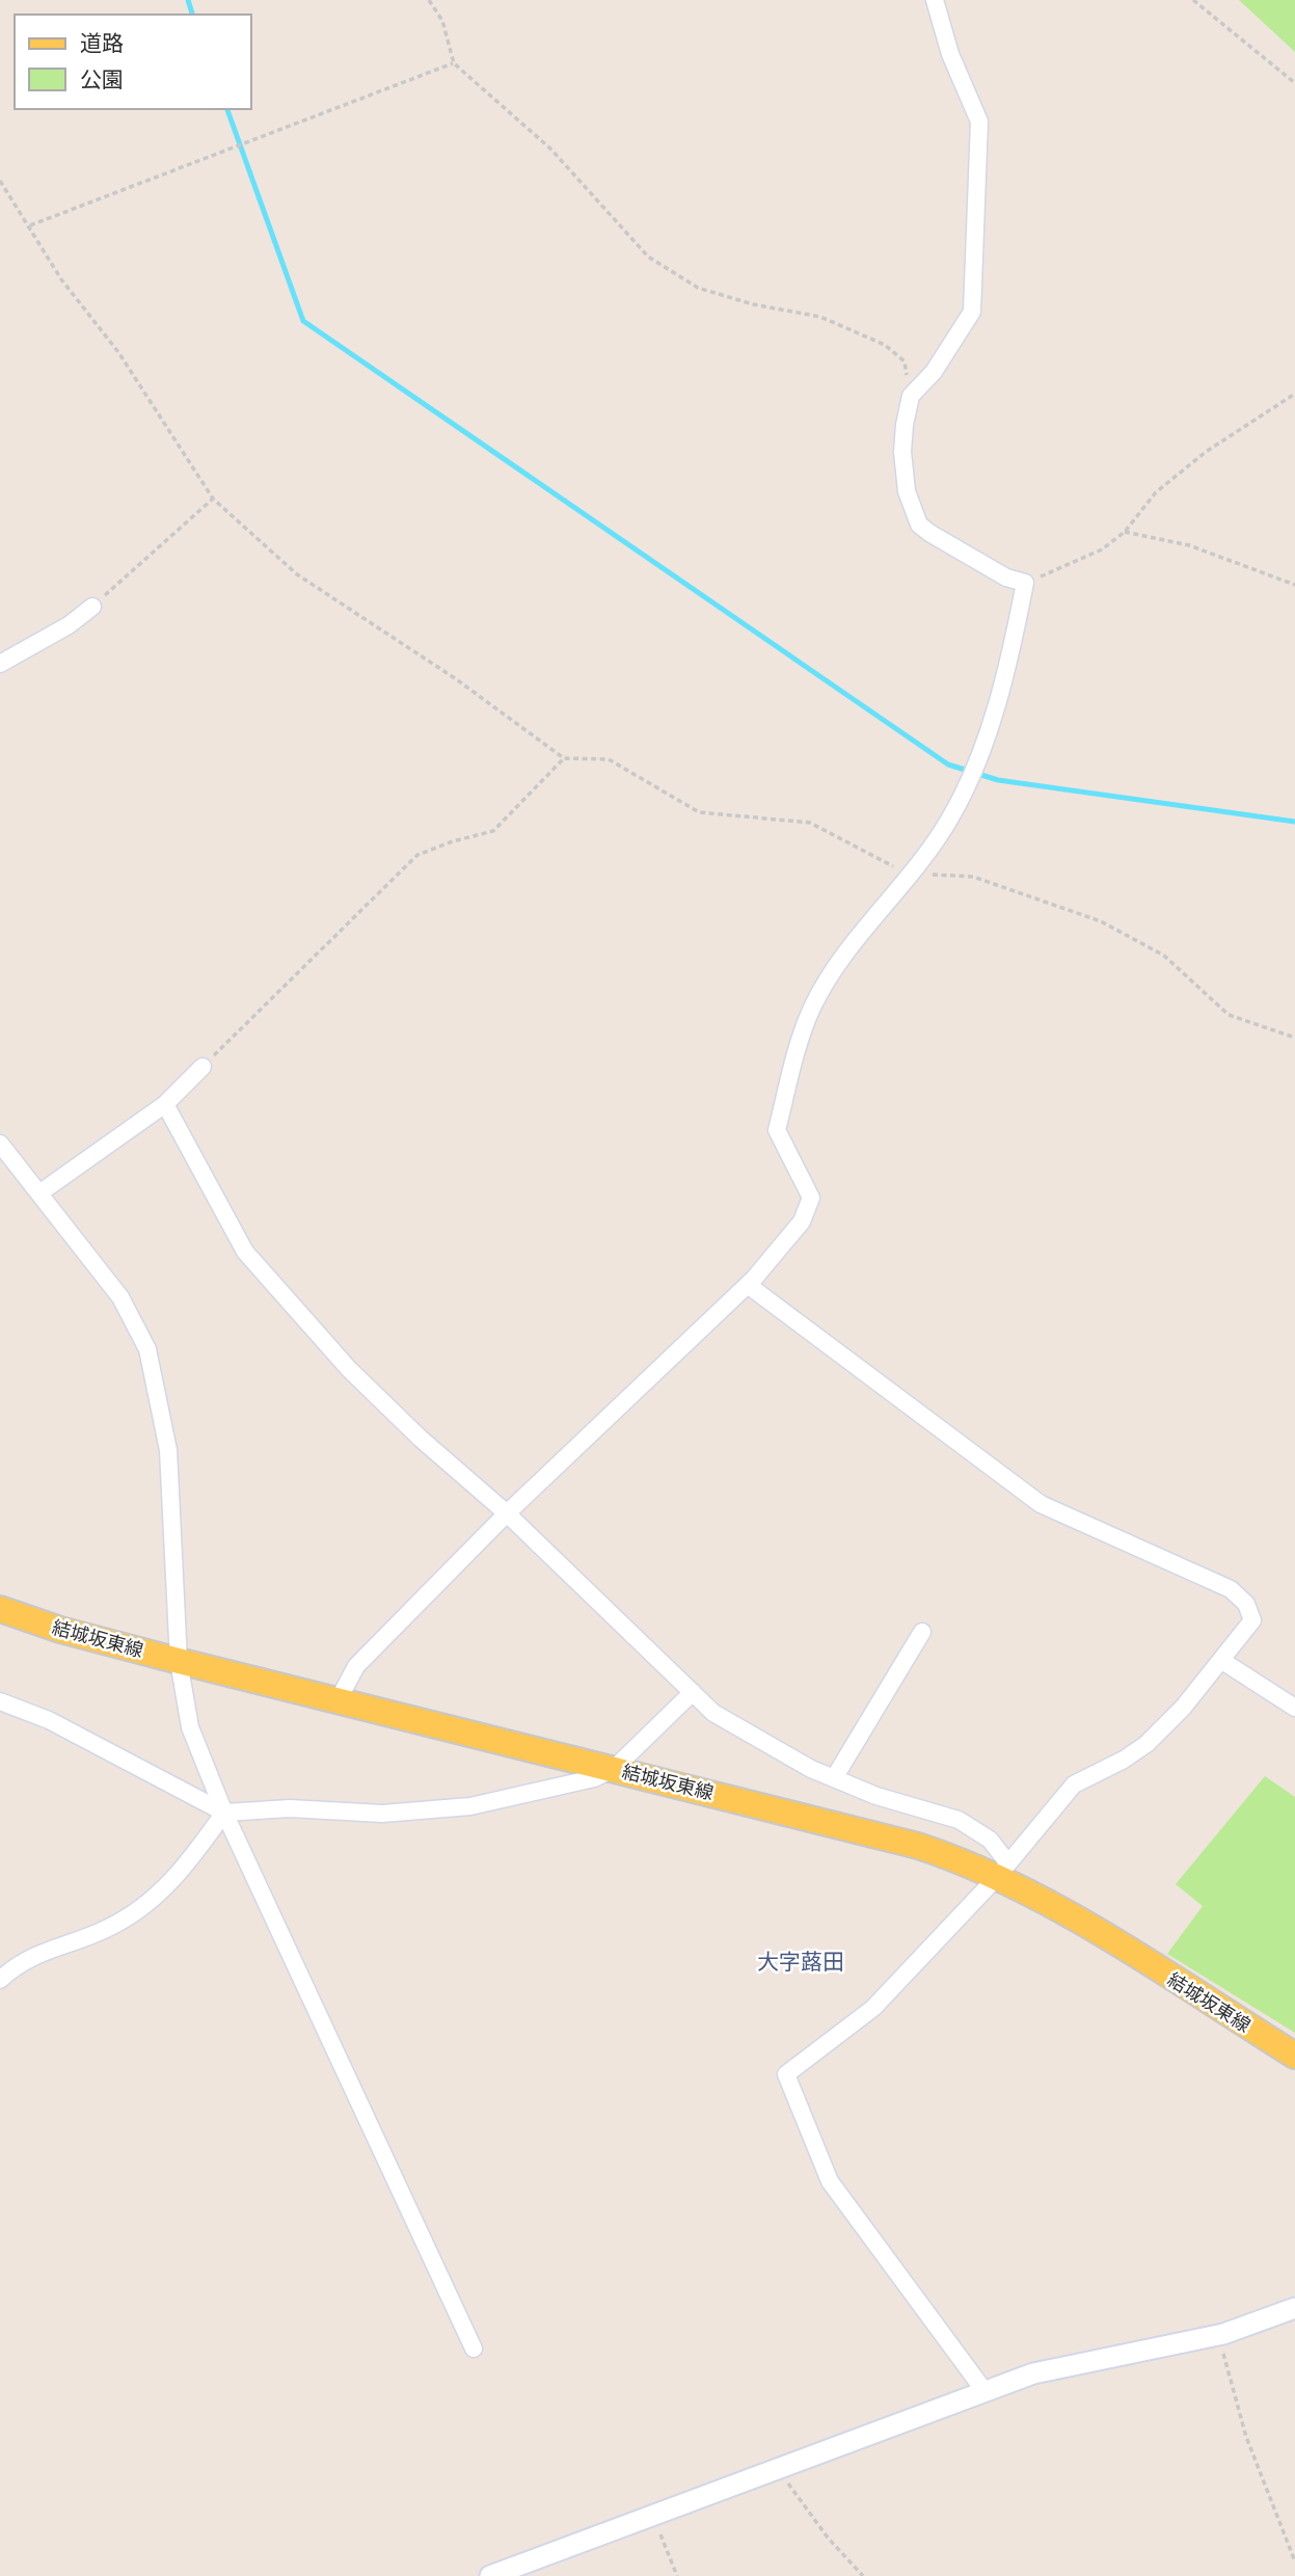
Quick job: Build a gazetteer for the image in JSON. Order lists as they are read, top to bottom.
{
  "streets": {
    "main road": ["結城坂東線"]
  },
  "districts": ["大字蕗田"],
  "legend": ["道路", "公園"]
}
